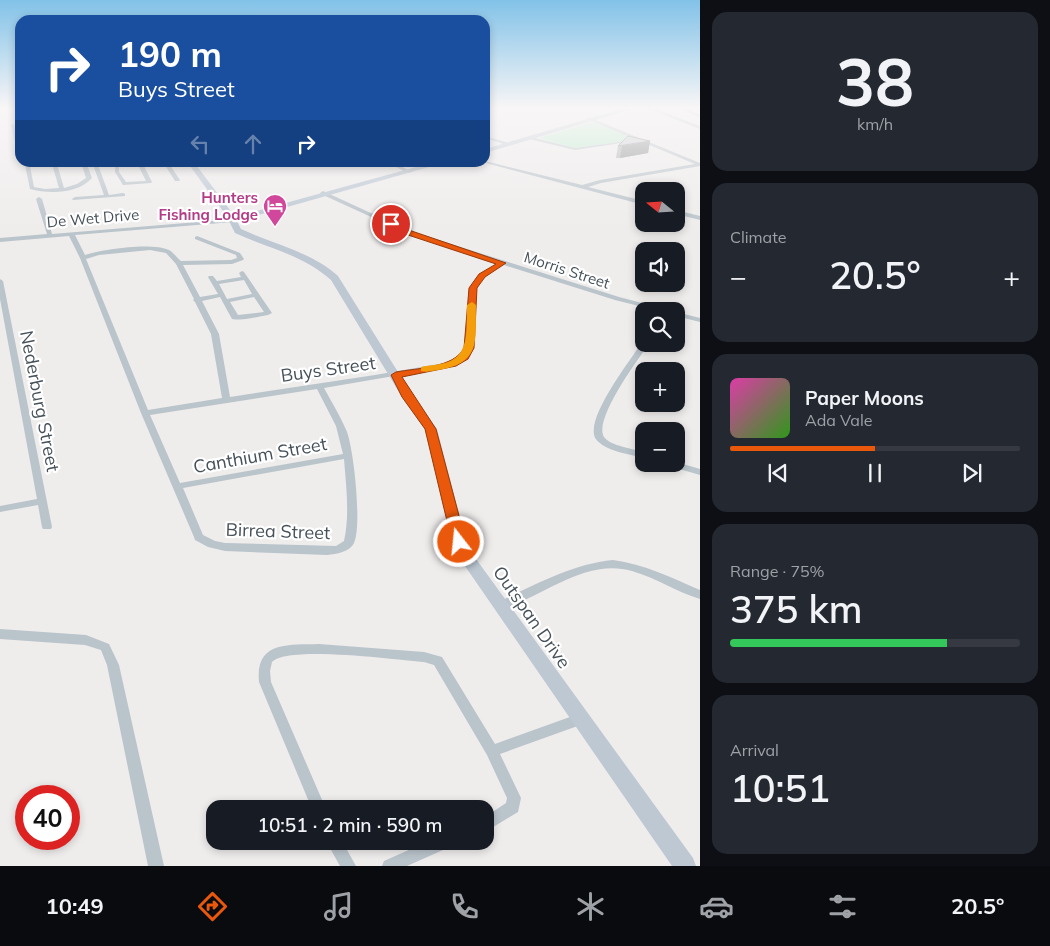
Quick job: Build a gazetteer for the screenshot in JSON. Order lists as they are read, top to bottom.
{
  "streets": {
    "street": [
      "De Wet Drive",
      "Morris Street",
      "Buys Street",
      "Nederburg Street",
      "Canthium Street",
      "Birrea Street",
      "Outspan Drive"
    ]
  },
  "crossings": [
    ["De Wet Drive", "Morris Street"],
    ["De Wet Drive", "Birrea Street"],
    ["De Wet Drive", "Outspan Drive"],
    ["Morris Street", "Buys Street"],
    ["Buys Street", "Birrea Street"],
    ["Buys Street", "Outspan Drive"],
    ["Canthium Street", "Birrea Street"]
  ],
  "places": {
    "hotel": ["Hunters Fishing Lodge"]
  },
  "north": "left",
  "page": {
    "tile": [
      ["38", "km/h"],
      "Climate",
      ["Range · 75%", "375 km"],
      ["Arrival", "10:51"]
    ],
    "turn": ["190 m", "Buys Street"],
    "map_buttons": ["+", "−"],
    "heat": ["−", "20.5°", "+"],
    "song": ["Paper Moons", "Ada Vale"],
    "limit": "40",
    "trip": "10:51 · 2 min · 590 m",
    "tabs": ["10:49", "20.5°"]
  }
}
